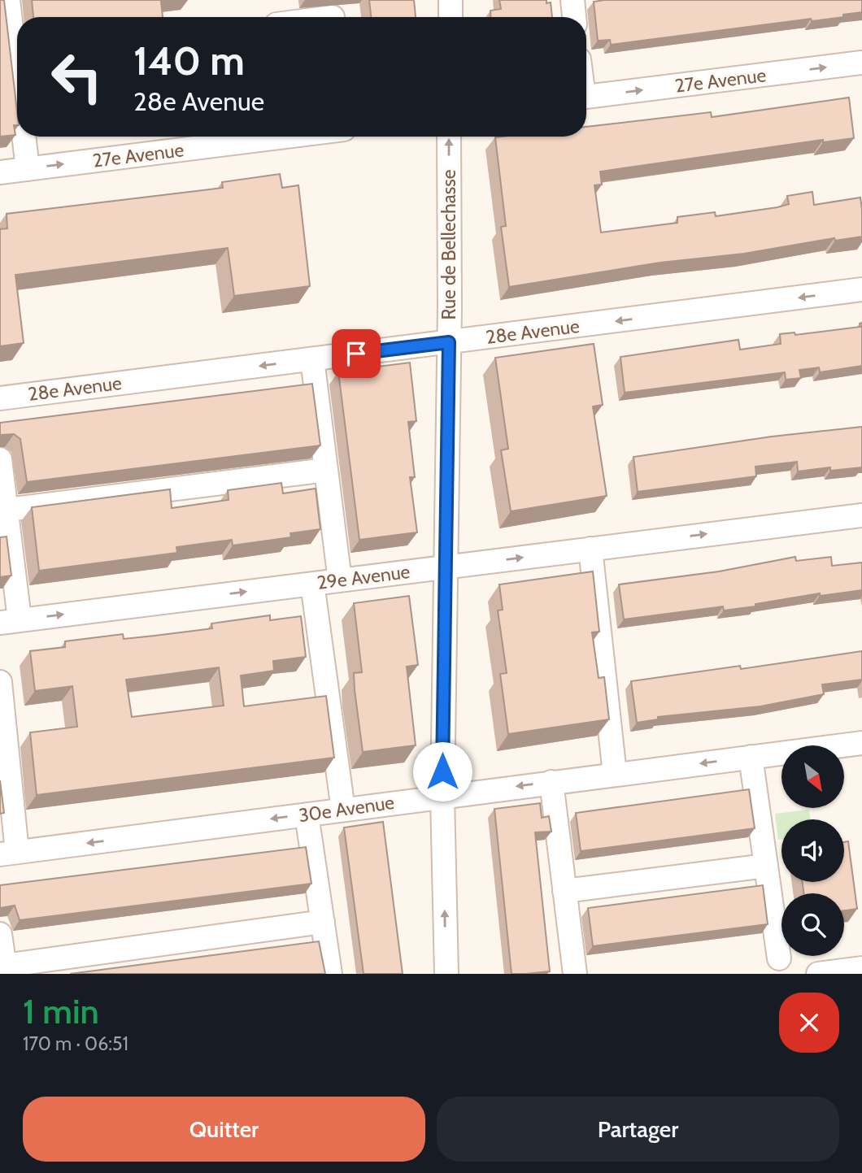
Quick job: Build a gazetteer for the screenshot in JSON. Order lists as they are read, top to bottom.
{
  "streets": {
    "street": [
      "27e Avenue",
      "Rue de Bellechasse",
      "28e Avenue",
      "29e Avenue",
      "30e Avenue"
    ]
  },
  "crossings": [
    ["Rue de Bellechasse", "28e Avenue"],
    ["Rue de Bellechasse", "29e Avenue"],
    ["Rue de Bellechasse", "30e Avenue"]
  ],
  "one_way": ["27e Avenue"],
  "north": "bottom right",
  "page": {
    "turn": ["140 m", "28e Avenue"],
    "heading": ["1 min", "170 m · 06:51"],
    "buttons": ["Quitter", "Partager"]
  }
}
